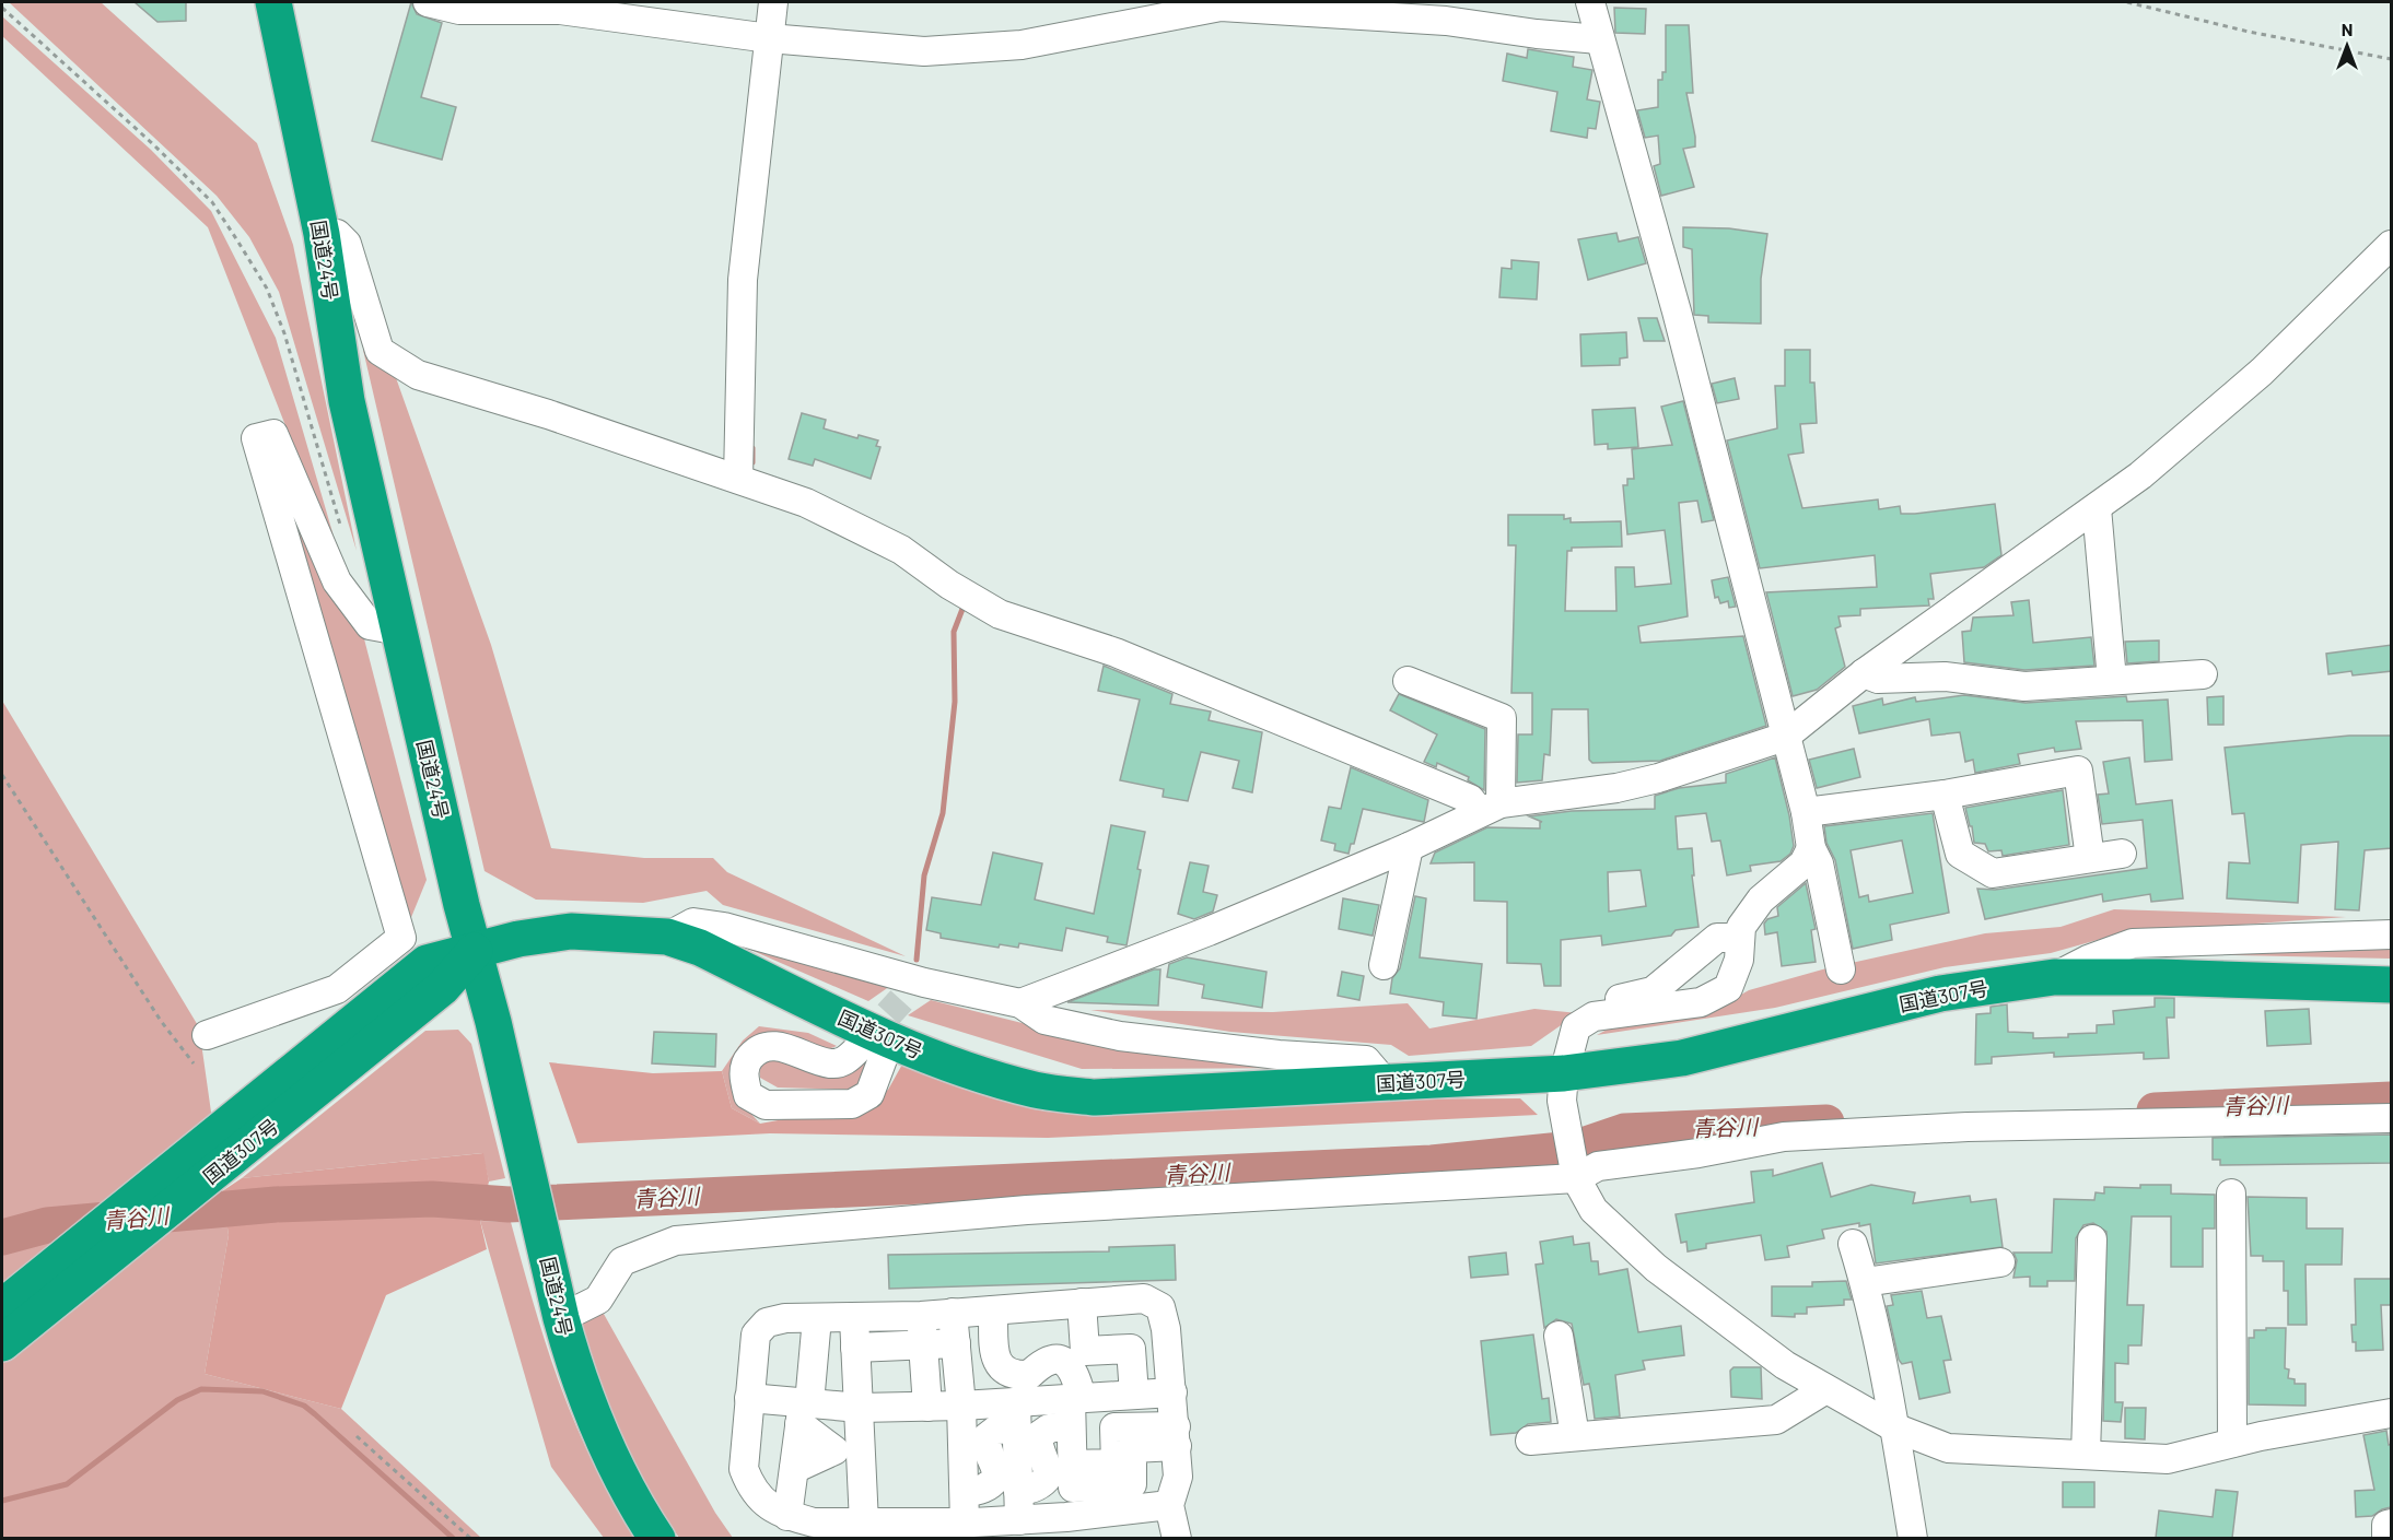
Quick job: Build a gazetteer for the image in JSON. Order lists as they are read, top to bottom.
{
  "streets": {
    "highway": ["国道24号", "国道307号"]
  },
  "crossings": [
    ["国道24号", "国道307号"]
  ],
  "water": ["青谷川"],
  "north": "top"
}
